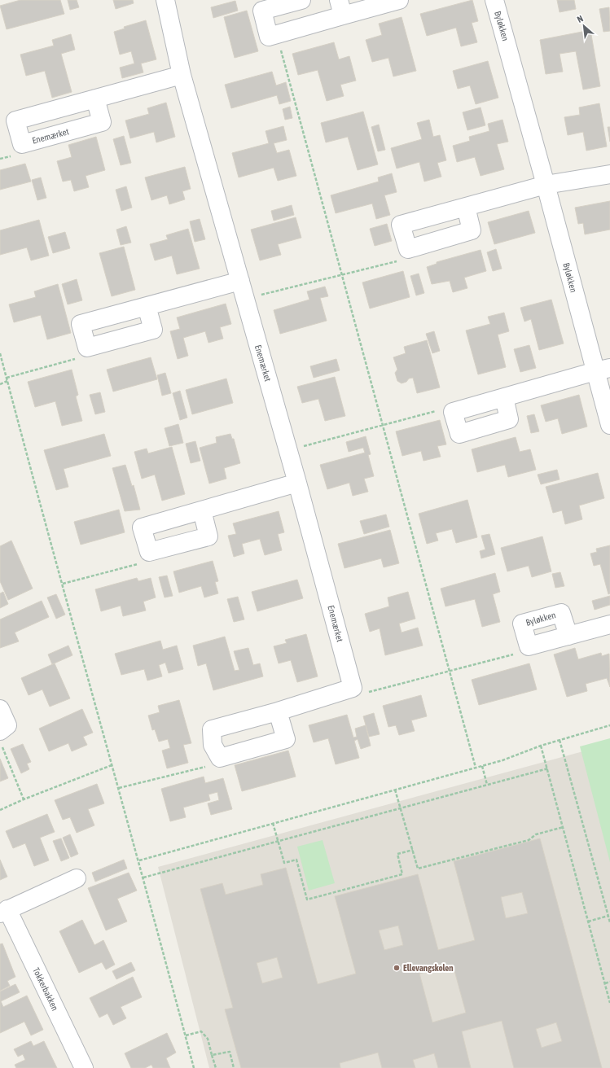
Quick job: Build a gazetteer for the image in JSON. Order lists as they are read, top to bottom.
{
  "streets": {
    "street": ["Byløkken", "Enemærket", "Tokkerbakken"]
  },
  "places": ["Ellevangskolen"],
  "north": "top left"
}
